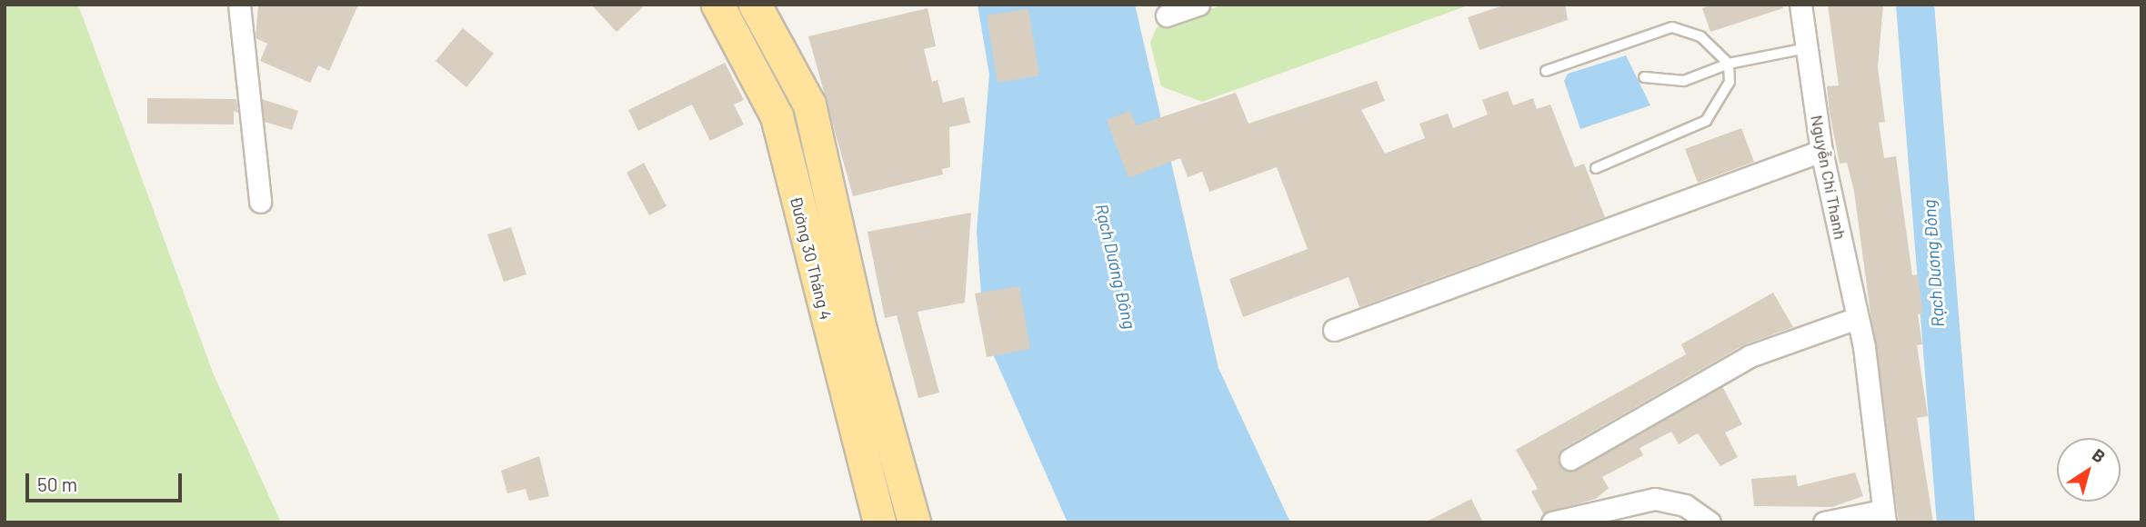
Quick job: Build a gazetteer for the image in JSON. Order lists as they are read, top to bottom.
{
  "streets": {
    "main road": ["Đường 30 Tháng 4"],
    "street": ["Nguyễn Chí Thanh"]
  },
  "water": ["Rạch Dương Đông"],
  "scale_bar": "50 m",
  "north": "top right"
}
